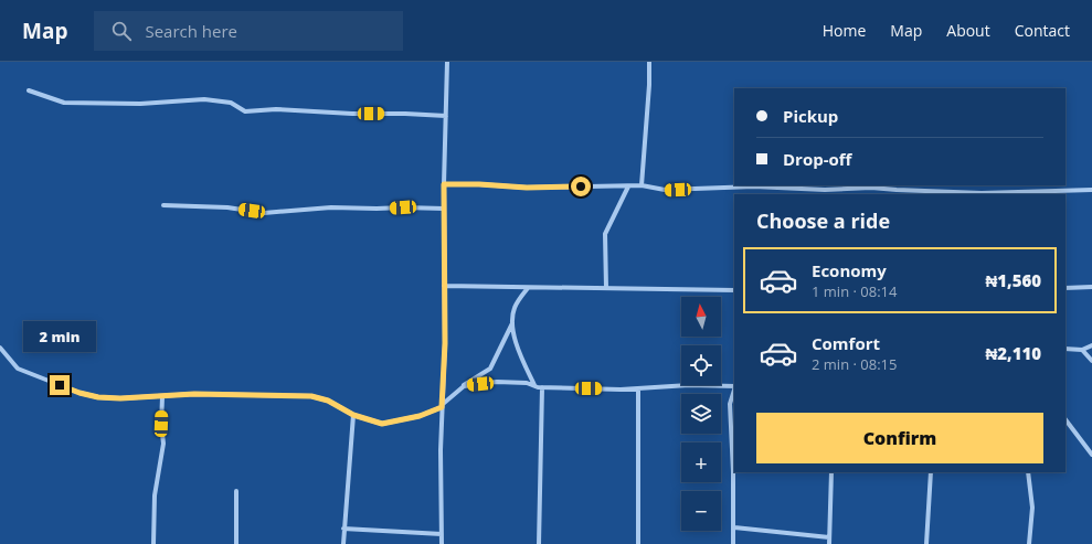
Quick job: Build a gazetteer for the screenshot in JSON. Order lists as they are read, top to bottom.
{
  "north": "top",
  "page": {
    "header": "Map",
    "search": "Search here",
    "nav": [
      "Home",
      "Map",
      "About",
      "Contact"
    ],
    "banner": ["Pickup", "Drop-off"],
    "heading": "Choose a ride",
    "list": [
      {
        "name": "Economy",
        "note": "1 min · 08:14",
        "value": "₦1,560"
      },
      {
        "name": "Comfort",
        "note": "2 min · 08:15",
        "value": "₦2,110"
      }
    ],
    "map_buttons": ["+", "−"],
    "bubble": "2 min",
    "buttons": "Confirm"
  }
}
